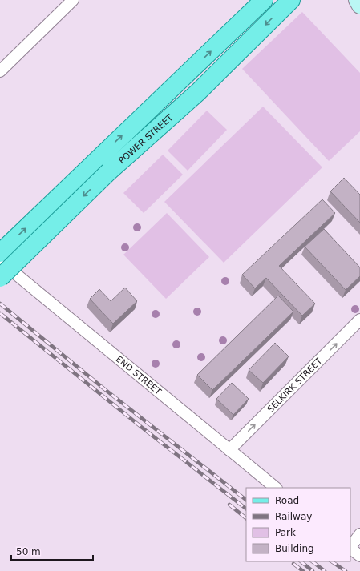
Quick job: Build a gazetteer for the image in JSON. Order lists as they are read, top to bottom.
{
  "streets": {
    "main road": ["POWER STREET"],
    "street": ["END STREET", "SELKIRK STREET"]
  },
  "crossings": [
    ["END STREET", "SELKIRK STREET"]
  ],
  "one_way": ["SELKIRK STREET"],
  "legend": [
    "Road",
    "Railway",
    "Park",
    "Building"
  ],
  "scale_bar": "50 m"
}
